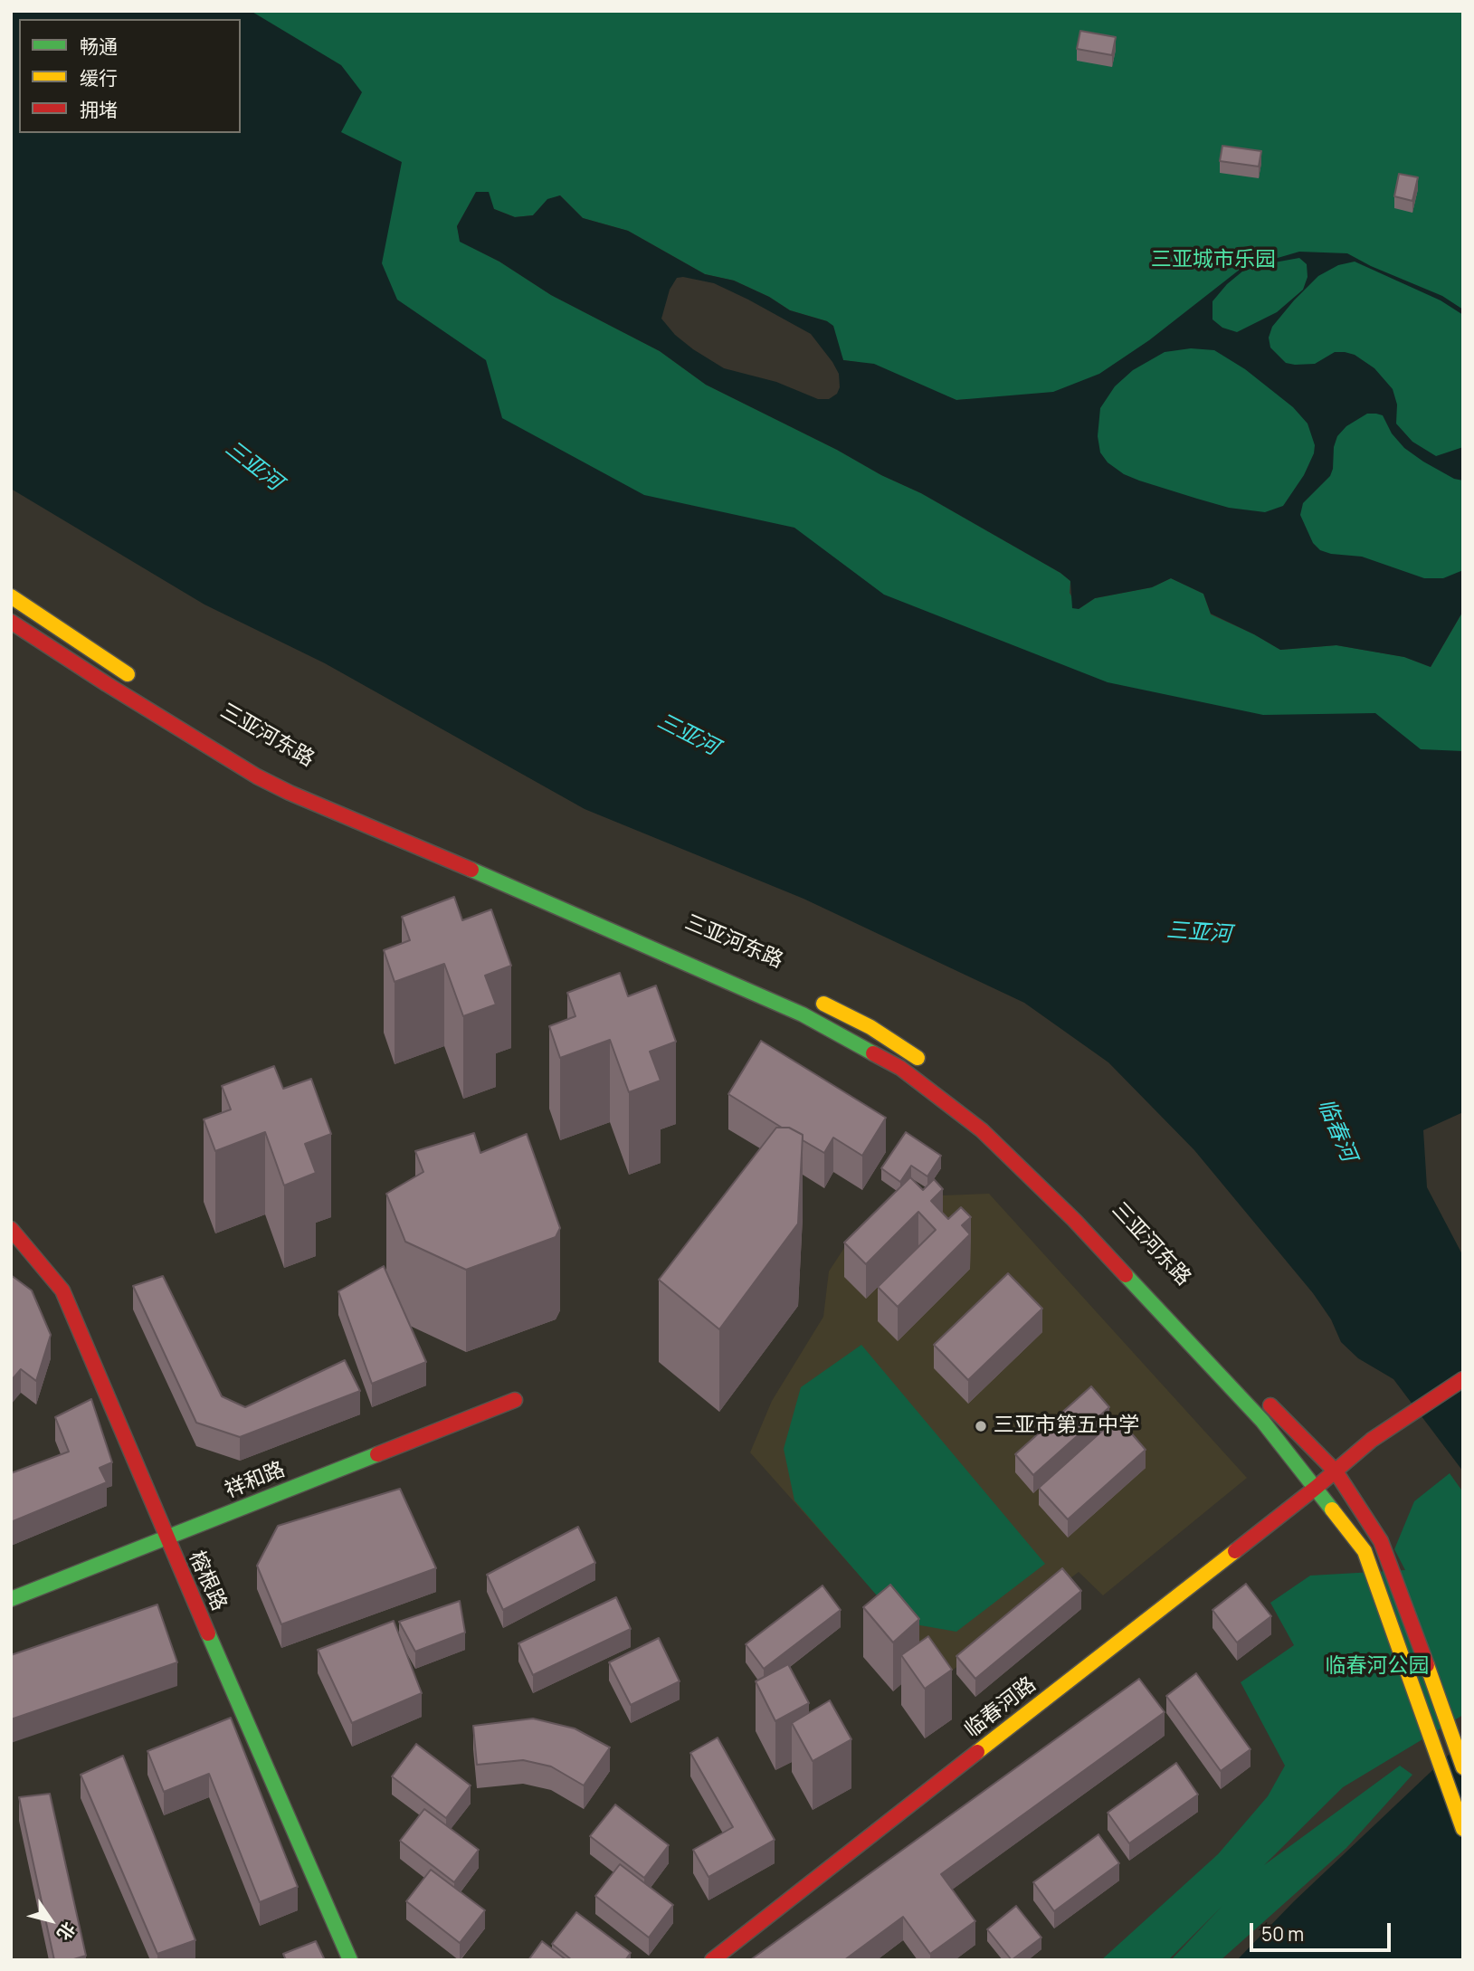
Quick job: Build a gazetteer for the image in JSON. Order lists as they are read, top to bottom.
{
  "streets": {
    "main road": [
      "三亚河东路",
      "祥和路",
      "榕根路",
      "临春河路"
    ]
  },
  "crossings": [
    ["三亚河东路", "临春河路"],
    ["祥和路", "榕根路"]
  ],
  "water": ["三亚河", "临春河"],
  "parks": ["三亚城市乐园", "临春河公园"],
  "places": ["三亚市第五中学"],
  "legend": ["畅通", "缓行", "拥堵"],
  "scale_bar": "50 m",
  "north": "bottom right"
}
